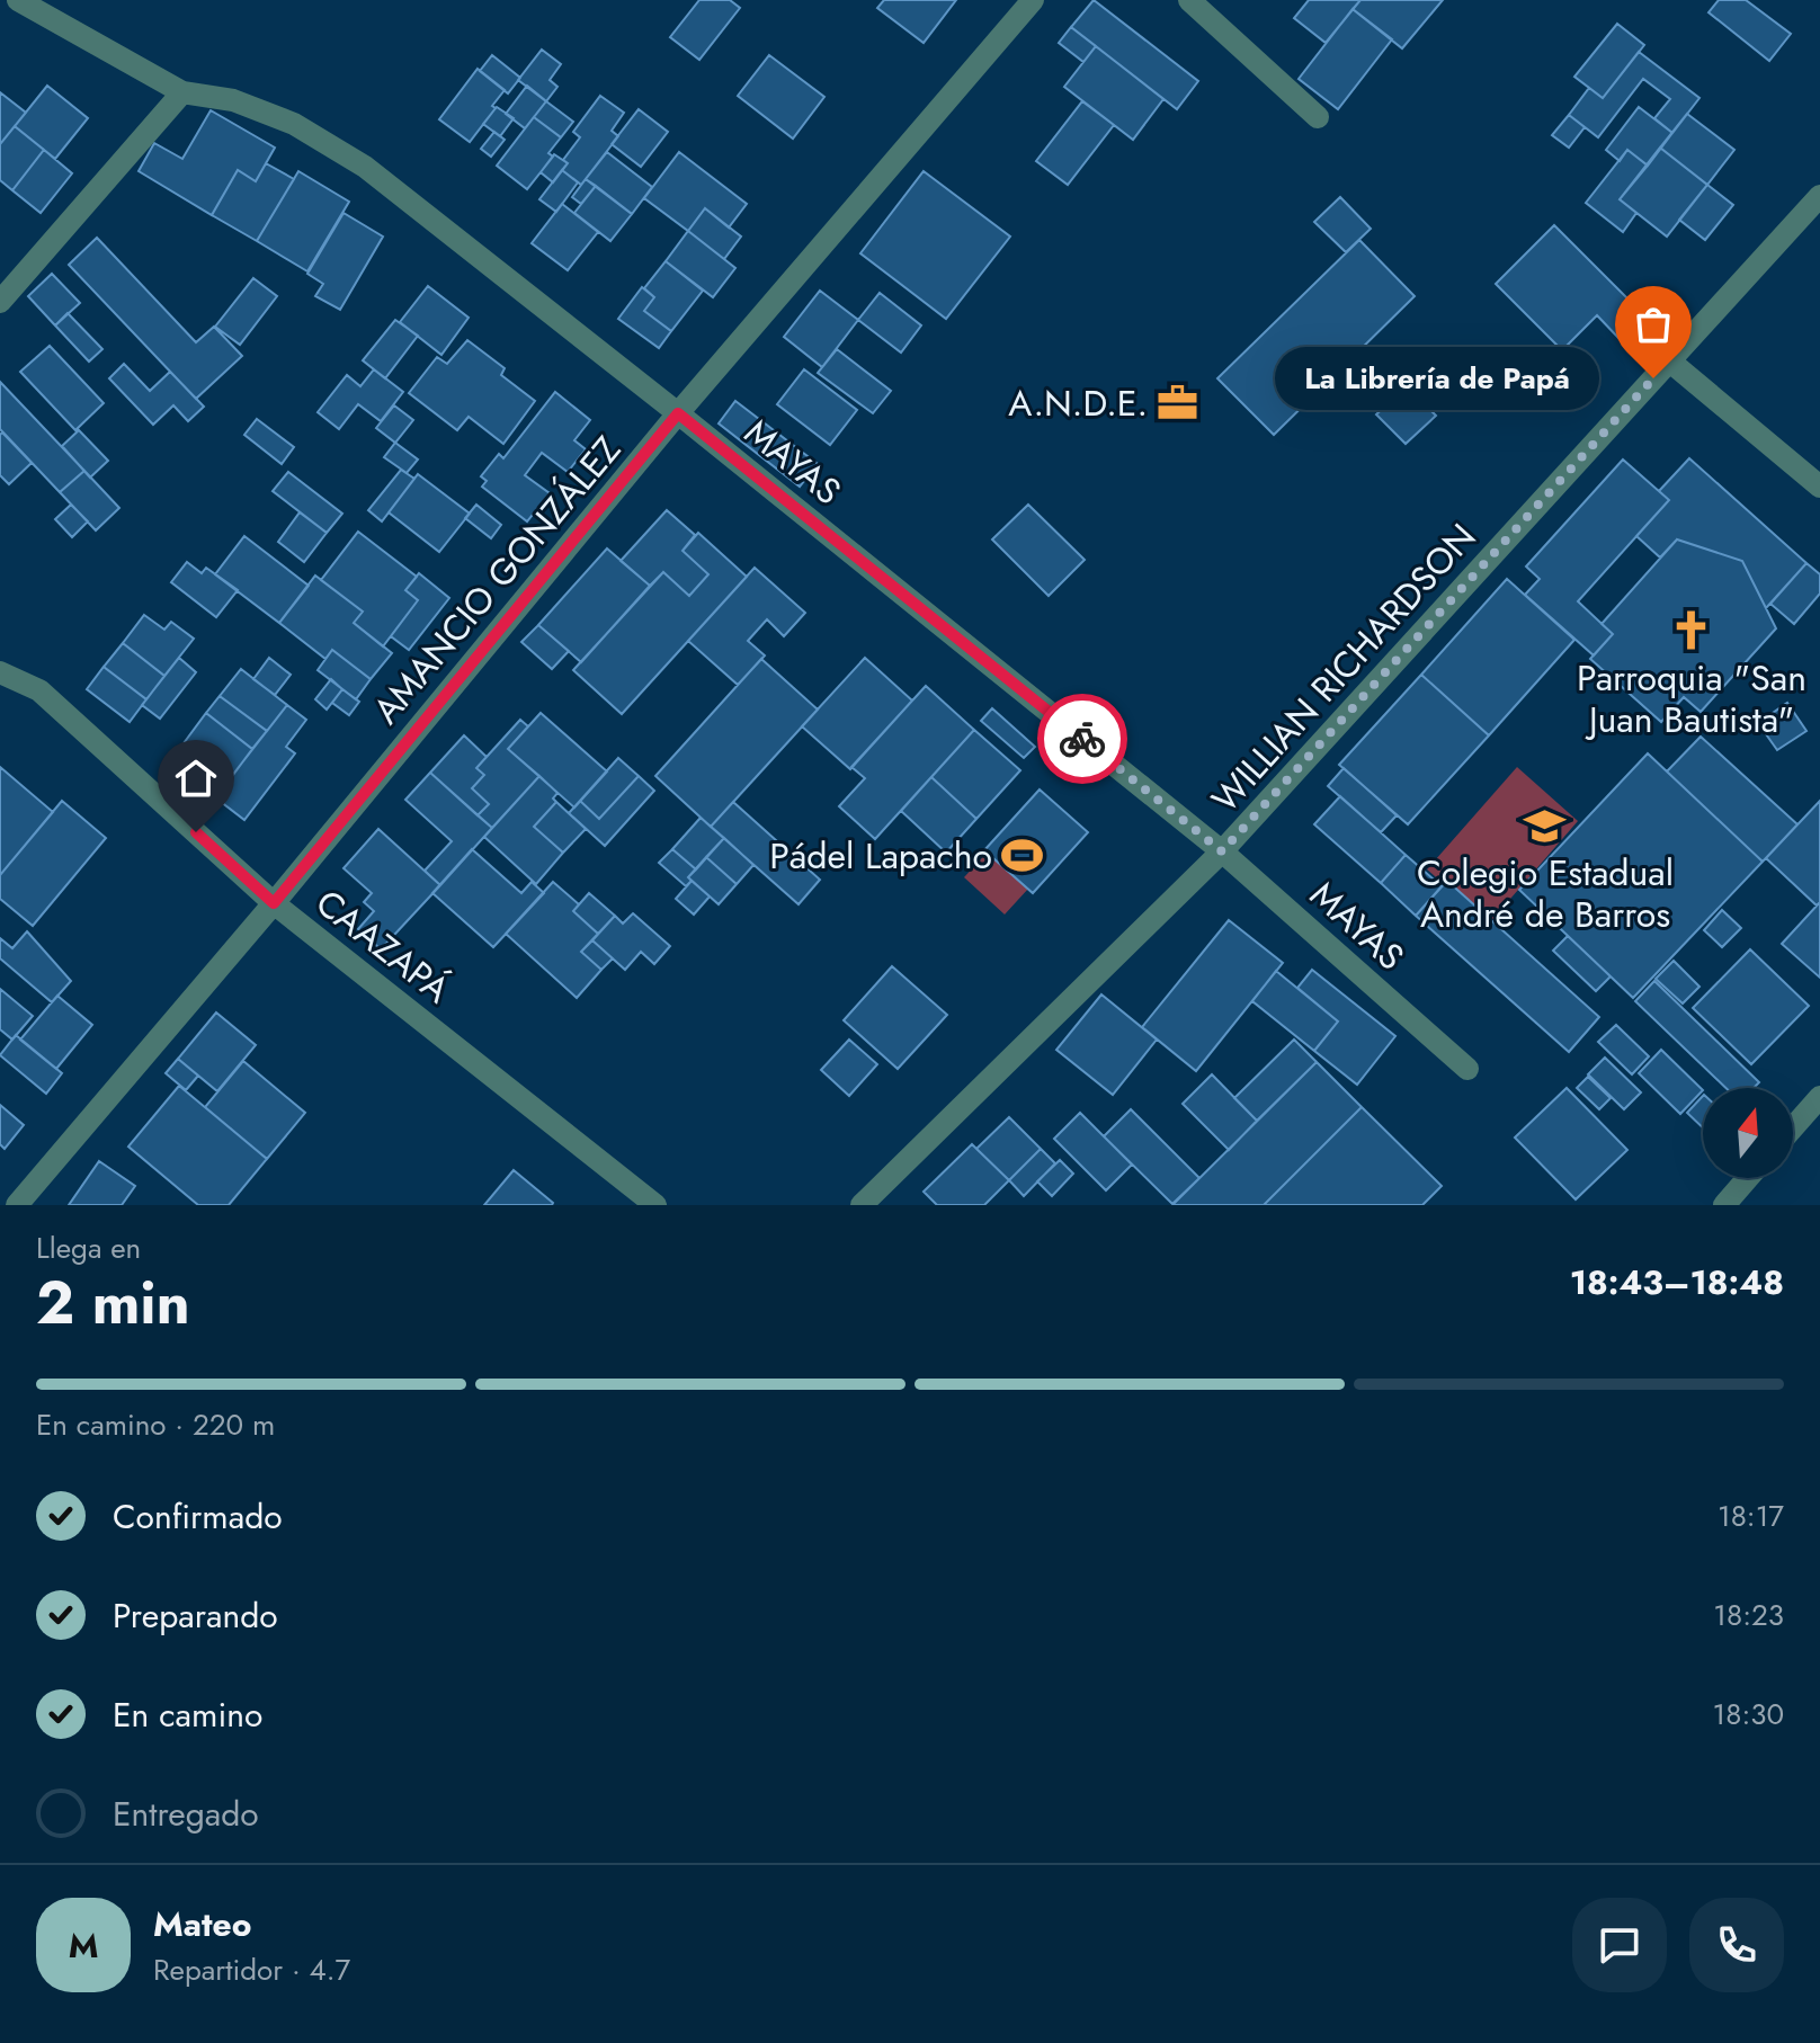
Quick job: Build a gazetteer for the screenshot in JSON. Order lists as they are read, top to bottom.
{
  "streets": {
    "street": [
      "MAYAS",
      "AMANCIO GONZÁLEZ",
      "WILLIAN RICHARDSON",
      "CAAZAPÁ"
    ]
  },
  "crossings": [
    ["MAYAS", "AMANCIO GONZÁLEZ"],
    ["MAYAS", "WILLIAN RICHARDSON"],
    ["AMANCIO GONZÁLEZ", "CAAZAPÁ"]
  ],
  "places": {
    "other": ["La Librería de Papá"],
    "office": ["A.N.D.E."],
    "church": ["Parroquia \"San Juan Bautista\""],
    "school or university": ["Colegio Estadual André de Barros"],
    "sports": ["Pádel Lapacho"]
  },
  "north": "top",
  "page": {
    "bubble": "La Librería de Papá",
    "heading": ["2 min", "Llega en", "18:43–18:48"],
    "panel": ["Mateo", "Repartidor · 4.7"],
    "bar": "En camino · 220 m",
    "list": [
      ["Confirmado", "18:17"],
      ["Preparando", "18:23"],
      ["En camino", "18:30"],
      "Entregado"
    ],
    "round": "M"
  }
}
